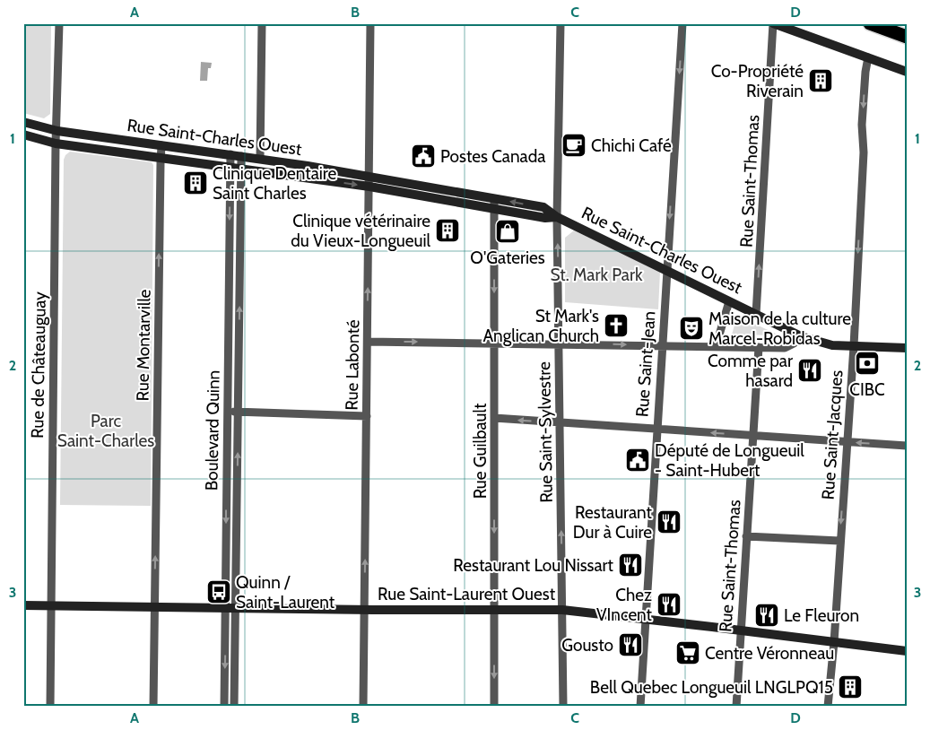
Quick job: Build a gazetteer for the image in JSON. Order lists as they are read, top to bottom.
{
  "streets": {
    "street": [
      "Rue Saint-Charles Ouest",
      "Rue Saint-Thomas",
      "Rue Montarville",
      "Rue Saint-Jean",
      "Rue de Châteauguay",
      "Rue Labonté",
      "Boulevard Quinn",
      "Rue Saint-Sylvestre",
      "Rue Saint-Jacques",
      "Rue Guilbault",
      "Rue Saint-Laurent Ouest"
    ]
  },
  "crossings": [
    ["Rue Saint-Charles Ouest", "Rue Saint-Thomas"],
    ["Rue Saint-Charles Ouest", "Rue Montarville"],
    ["Rue Saint-Charles Ouest", "Rue Saint-Jean"],
    ["Rue Saint-Charles Ouest", "Rue de Châteauguay"],
    ["Rue Saint-Charles Ouest", "Rue Labonté"],
    ["Rue Saint-Charles Ouest", "Boulevard Quinn"],
    ["Rue Saint-Charles Ouest", "Rue Saint-Sylvestre"],
    ["Rue Saint-Charles Ouest", "Rue Saint-Jacques"],
    ["Rue Saint-Charles Ouest", "Rue Guilbault"],
    ["Rue Saint-Thomas", "Rue Saint-Laurent Ouest"],
    ["Rue Montarville", "Rue Saint-Laurent Ouest"],
    ["Rue Saint-Jean", "Rue Saint-Laurent Ouest"],
    ["Rue de Châteauguay", "Rue Saint-Laurent Ouest"],
    ["Rue Labonté", "Rue Saint-Laurent Ouest"],
    ["Boulevard Quinn", "Rue Saint-Laurent Ouest"],
    ["Rue Saint-Sylvestre", "Rue Saint-Laurent Ouest"],
    ["Rue Saint-Jacques", "Rue Saint-Laurent Ouest"],
    ["Rue Guilbault", "Rue Saint-Laurent Ouest"]
  ],
  "one_way": [
    "Rue Saint-Thomas",
    "Rue Montarville",
    "Rue Saint-Jean",
    "Rue Labonté",
    "Rue Saint-Sylvestre",
    "Rue Saint-Jacques",
    "Rue Guilbault"
  ],
  "parks": ["St. Mark Park", "Parc Saint-Charles"],
  "places": {
    "building": [
      "Co-Propriété Riverain",
      "Clinique Dentaire Saint Charles",
      "Clinique vétérinaire du Vieux-Longueuil",
      "Bell Quebec Longueuil LNGLPQ15"
    ],
    "cafe": ["Chichi Café"],
    "public building": ["Postes Canada", "Député de Longueuil - Saint-Hubert"],
    "shop": ["O'Gateries"],
    "church": ["St Mark's Anglican Church"],
    "theatre": ["Maison de la culture Marcel-Robidas"],
    "bank": ["CIBC"],
    "restaurant": [
      "Comme par hasard",
      "Restaurant Dur à Cuire",
      "Restaurant Lou Nissart",
      "Chez VIncent",
      "Le Fleuron",
      "Gousto"
    ],
    "bus stop": ["Quinn / Saint-Laurent"],
    "supermarket": ["Centre Véronneau"]
  },
  "grid": {
    "columns": [
      "A",
      "B",
      "C",
      "D"
    ],
    "rows": ["1", "2", "3"]
  }
}
